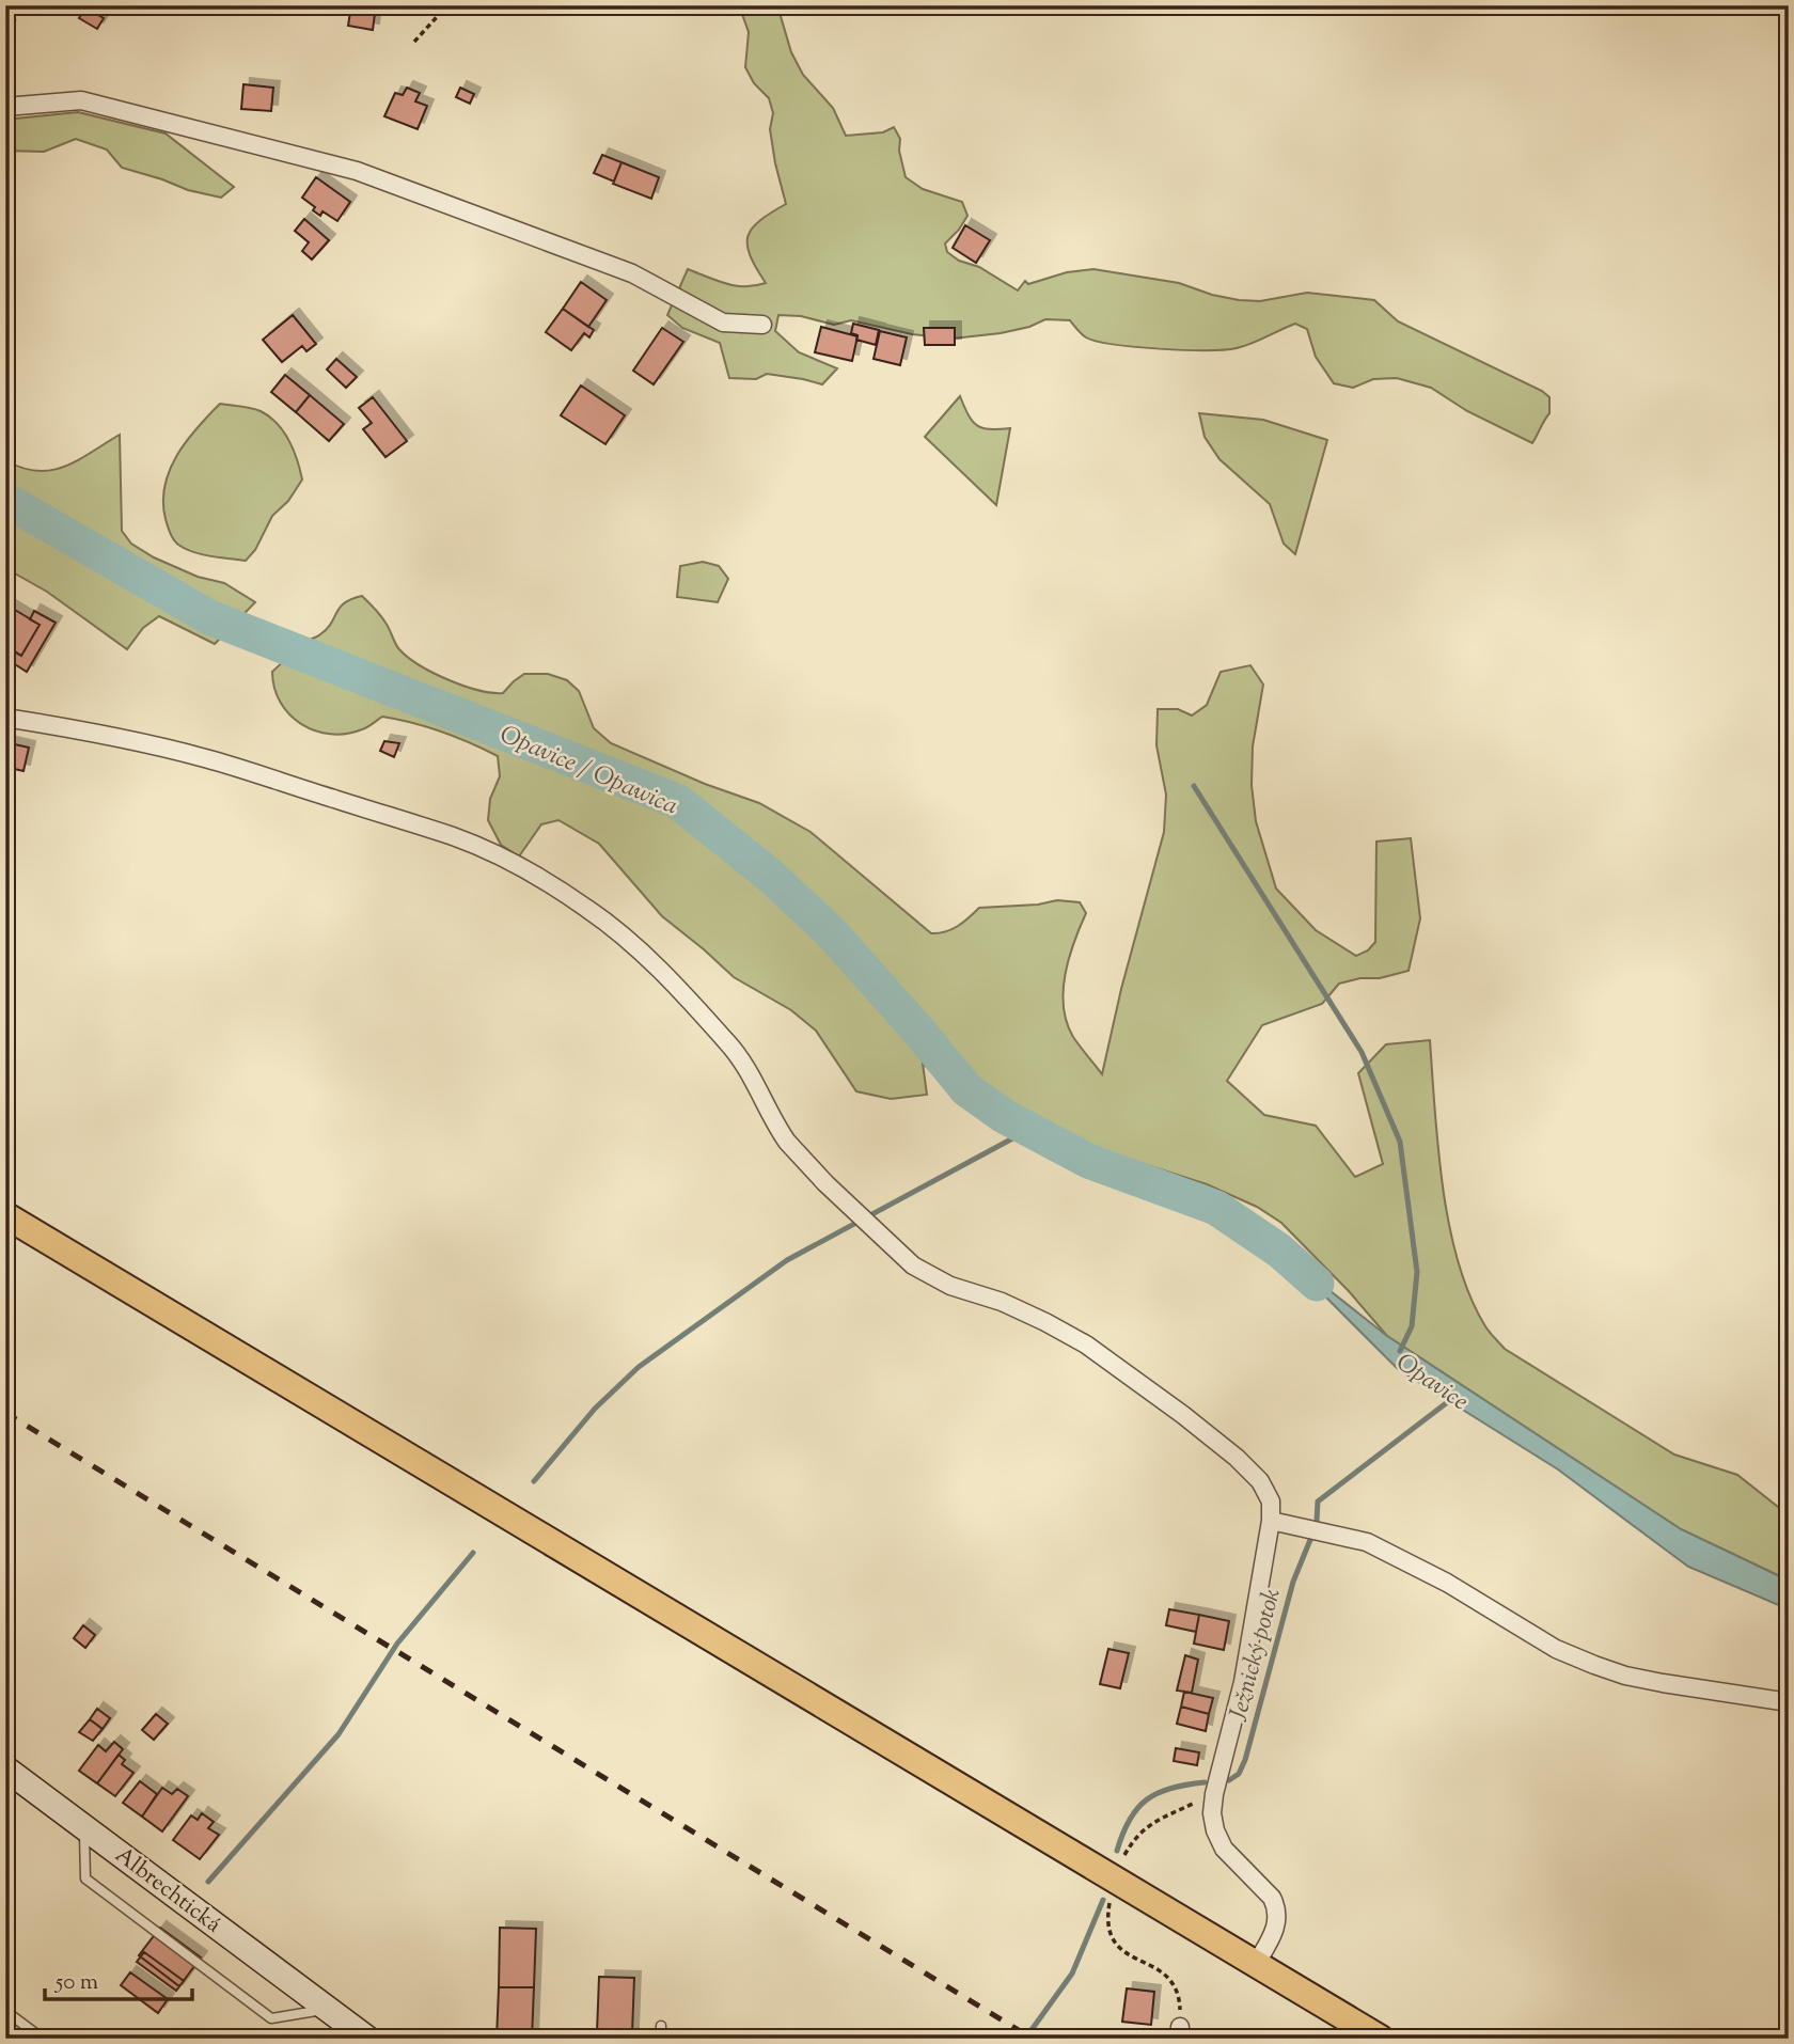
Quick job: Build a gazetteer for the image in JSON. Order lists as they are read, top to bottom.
{
  "streets": {
    "main road": ["Albrechtická"]
  },
  "water": ["Opavice / Opawica", "Opavice", "Ježnický potok"],
  "scale_bar": "50 m"
}
